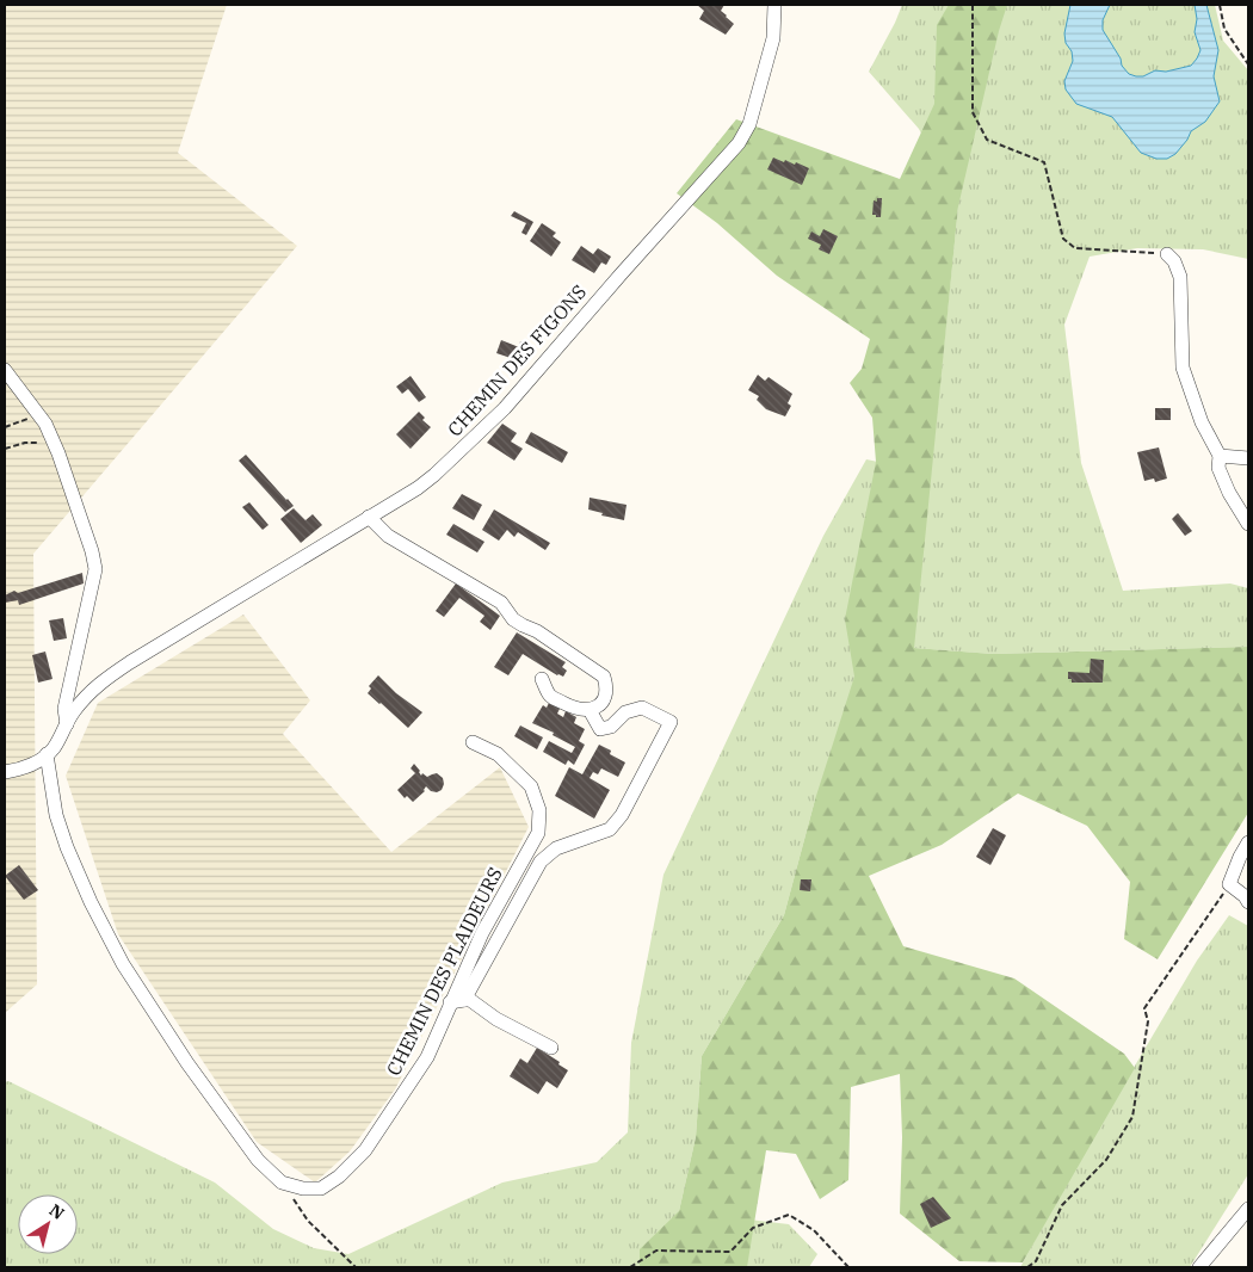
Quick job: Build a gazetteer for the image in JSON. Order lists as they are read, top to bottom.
{
  "streets": {
    "street": ["CHEMIN DES FIGONS", "CHEMIN DES PLAIDEURS"]
  },
  "north": "top right"
}
